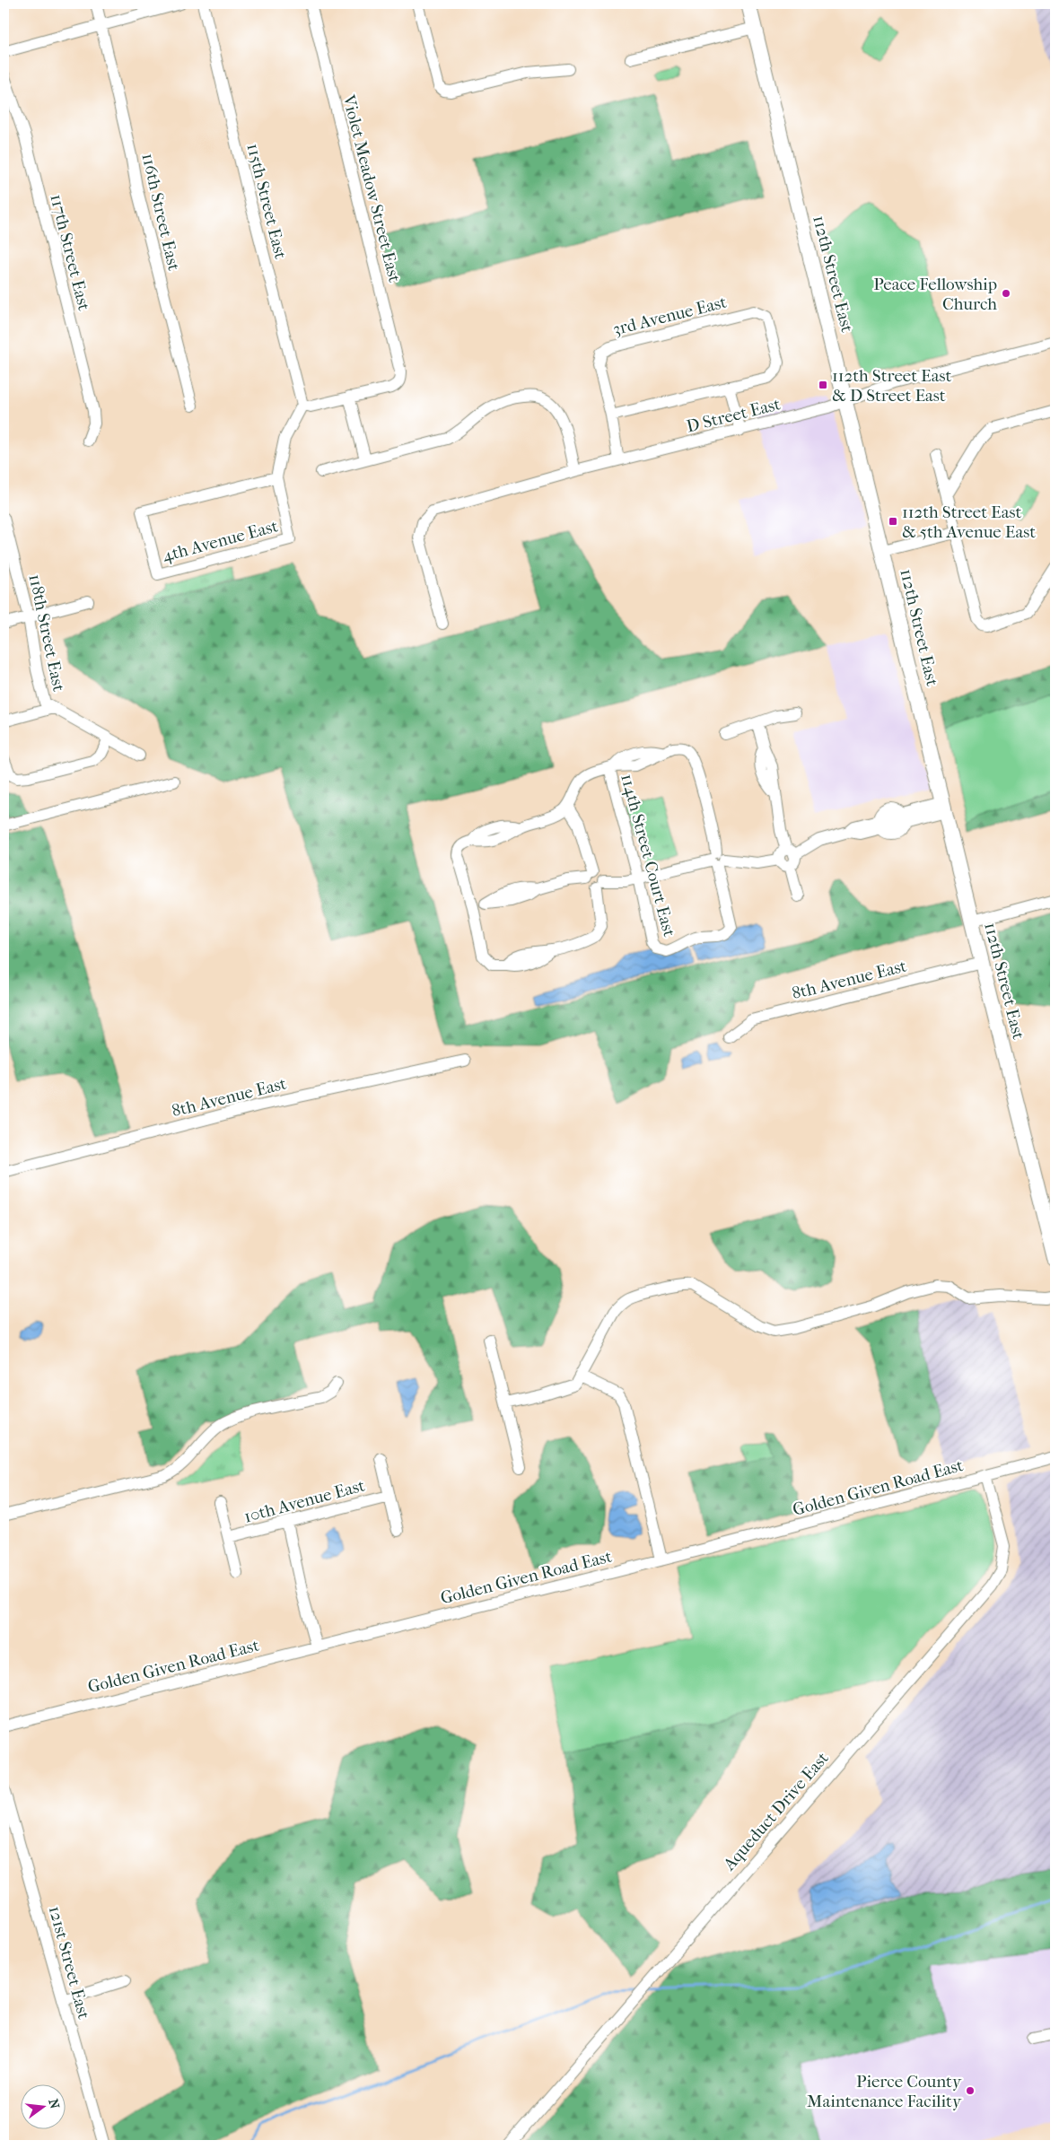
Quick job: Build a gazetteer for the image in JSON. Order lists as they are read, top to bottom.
{
  "streets": {
    "main road": ["112th Street East"],
    "street": [
      "Violet Meadow Street East",
      "115th Street East",
      "116th Street East",
      "117th Street East",
      "3rd Avenue East",
      "D Street East",
      "4th Avenue East",
      "118th Street East",
      "114th Street Court East",
      "8th Avenue East",
      "Golden Given Road East",
      "10th Avenue East",
      "Aqueduct Drive East",
      "121st Street East"
    ]
  },
  "crossings": [
    ["112th Street East", "D Street East"],
    ["112th Street East", "8th Avenue East"],
    ["Golden Given Road East", "Aqueduct Drive East"]
  ],
  "places": {
    "other": ["Peace Fellowship Church", "Pierce County Maintenance Facility"],
    "transit": ["112th Street East & D Street East", "112th Street East & 5th Avenue East"]
  },
  "north": "right"
}
